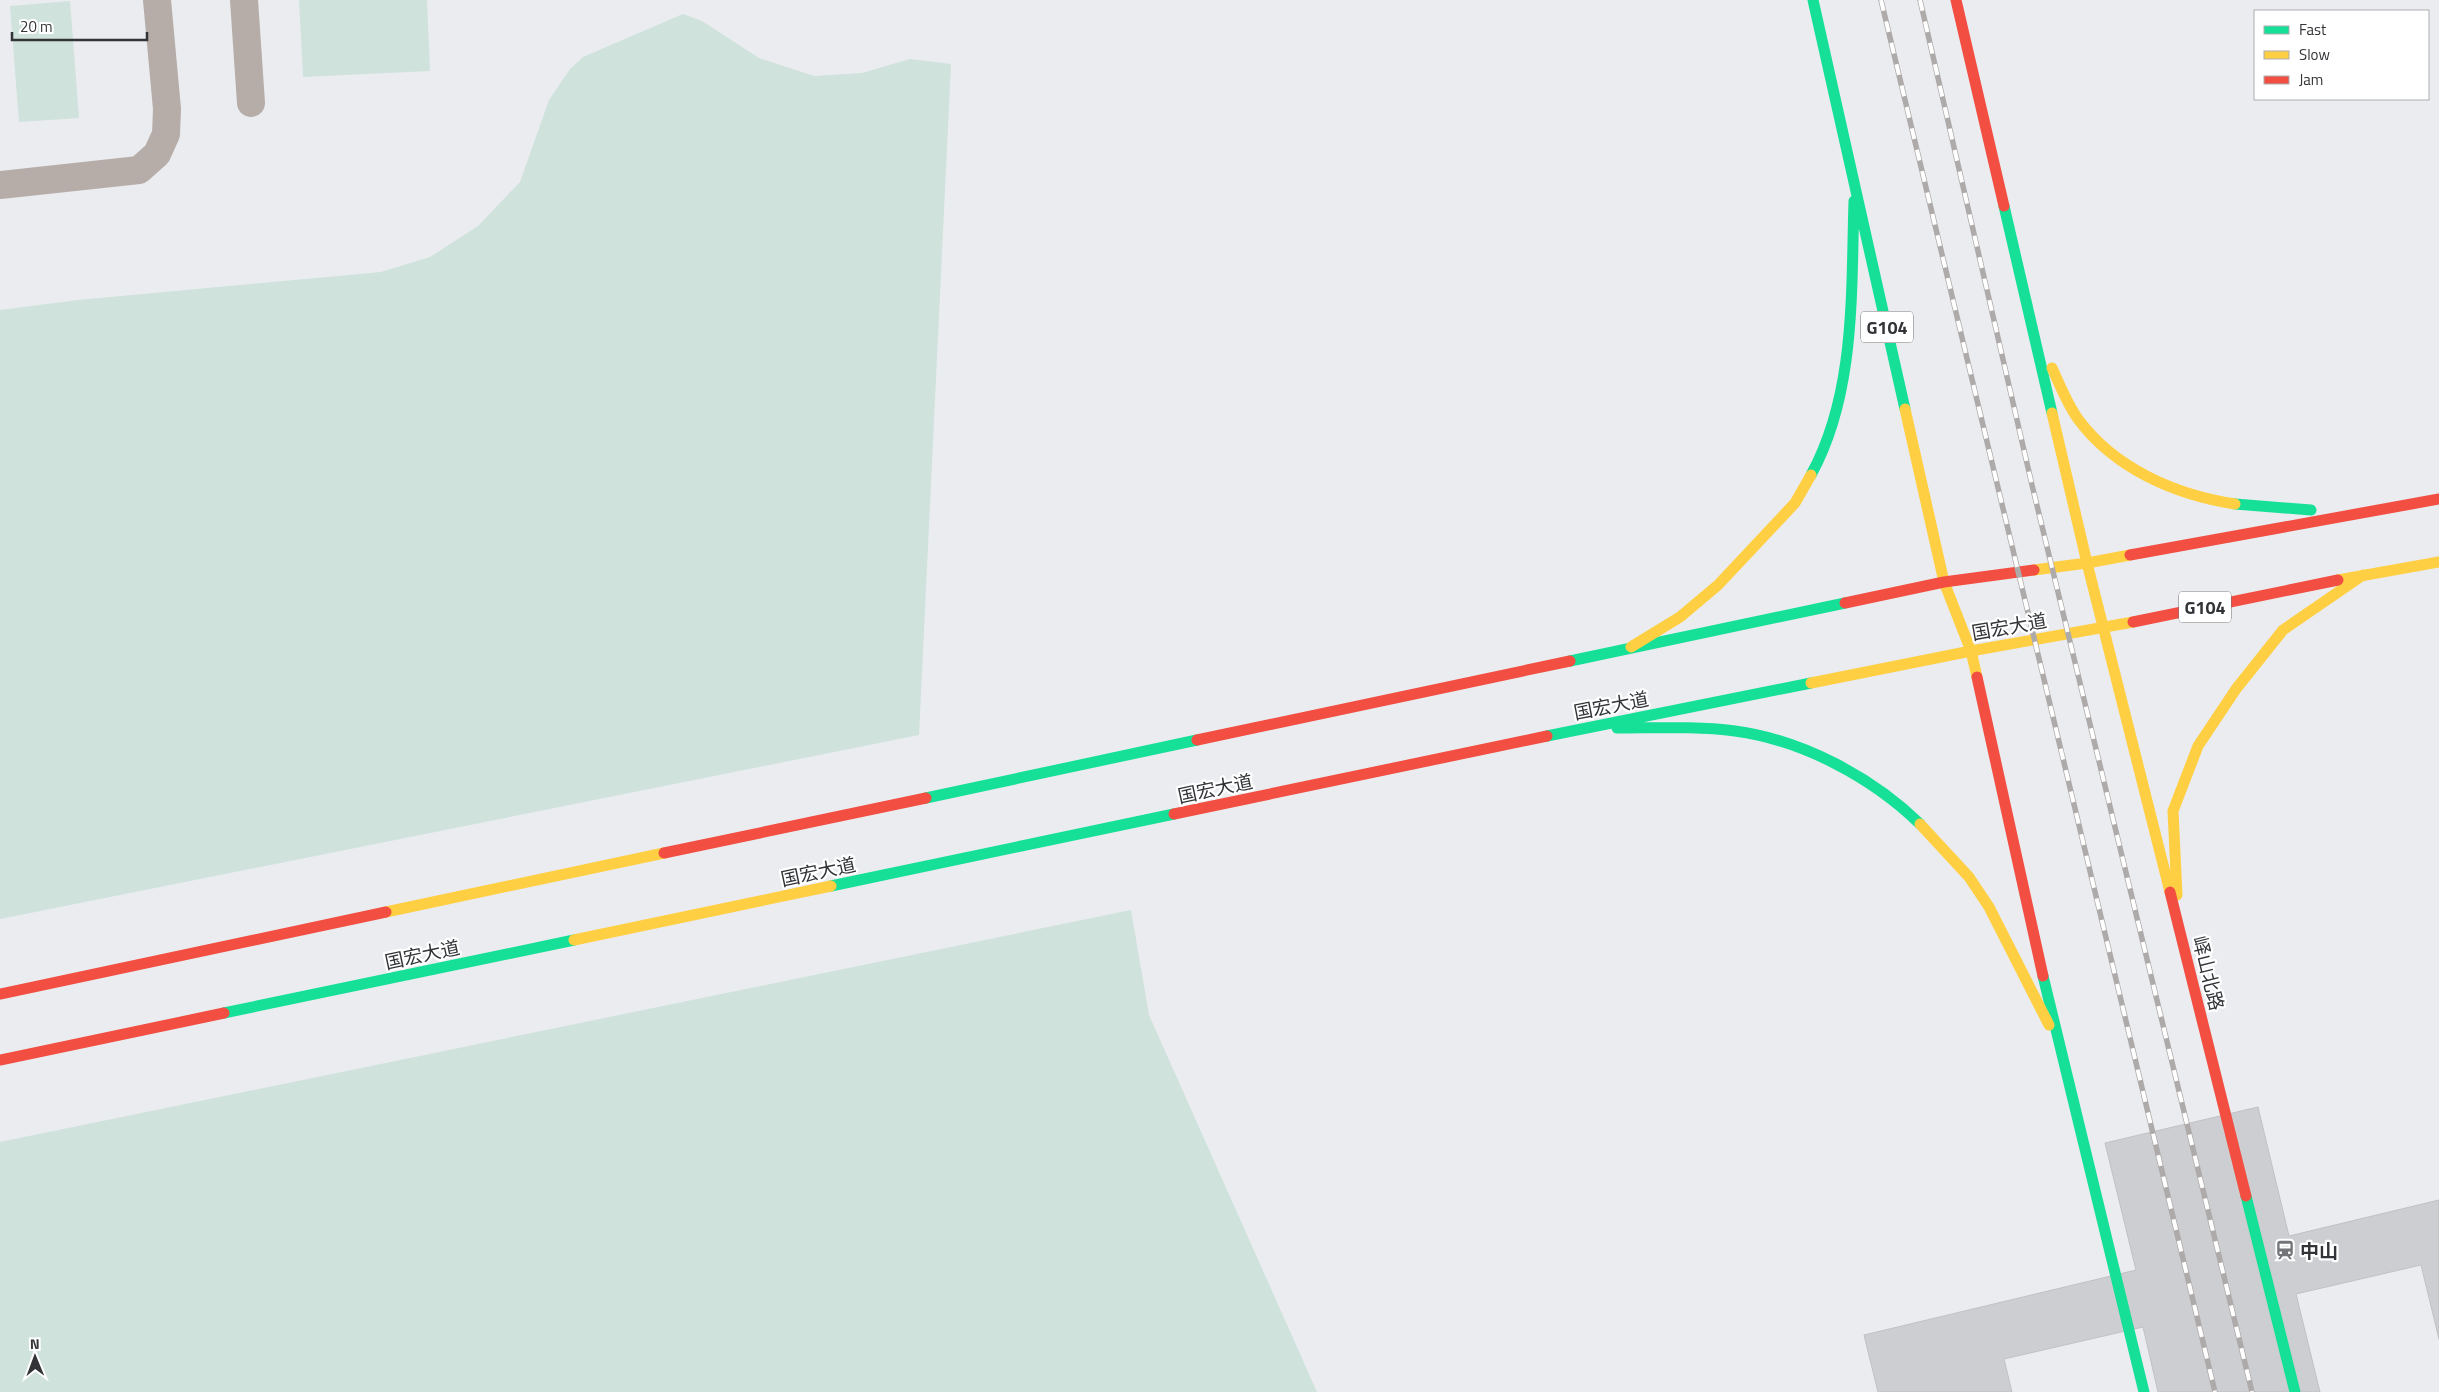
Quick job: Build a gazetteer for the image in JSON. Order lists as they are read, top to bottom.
{
  "streets": {
    "main road": ["G104", "国宏大道", "峄山北路"]
  },
  "crossings": [
    ["G104", "国宏大道"],
    ["国宏大道", "峄山北路"]
  ],
  "places": {
    "station": ["中山"]
  },
  "legend": ["Fast", "Slow", "Jam"],
  "scale_bar": "20 m",
  "north": "top"
}
